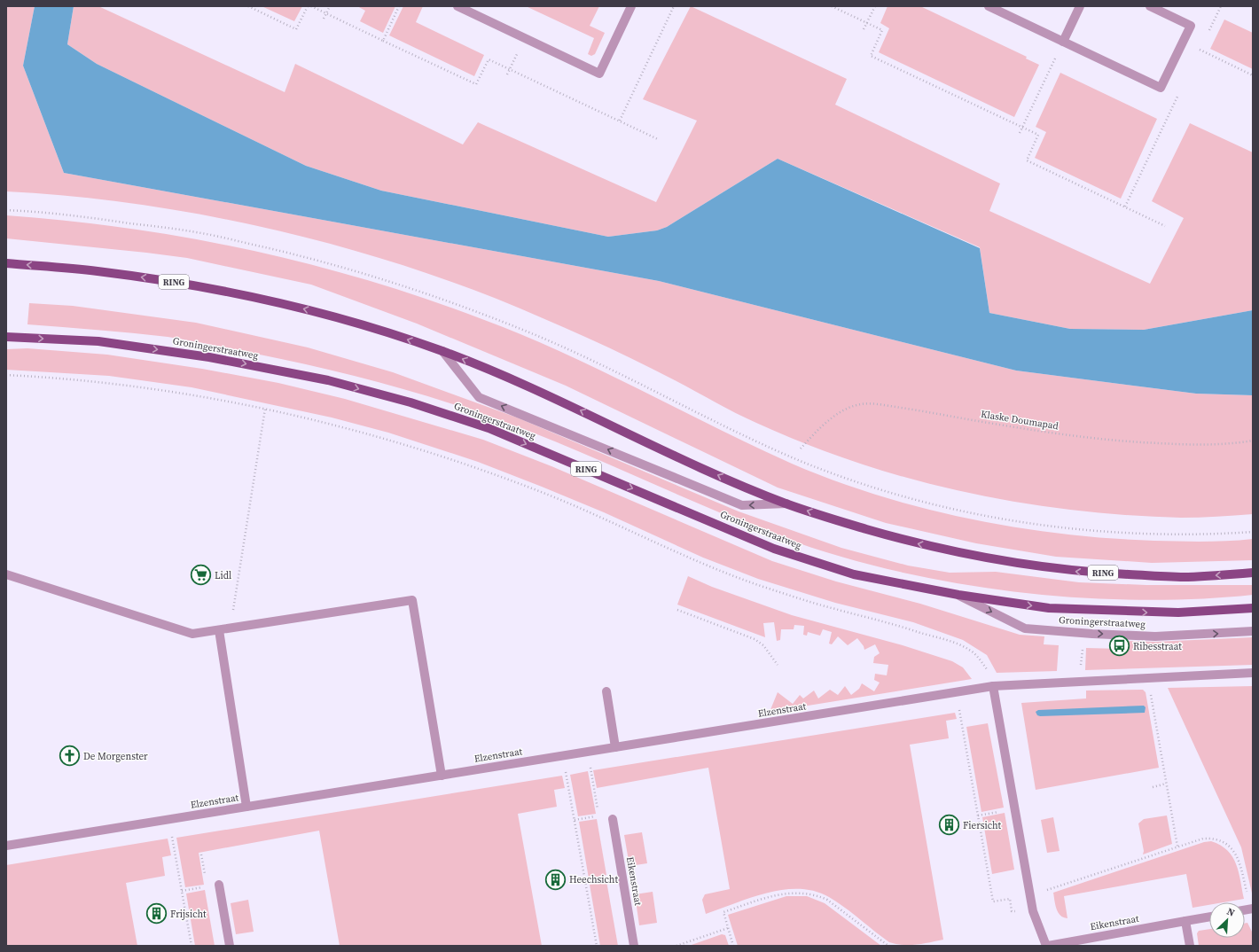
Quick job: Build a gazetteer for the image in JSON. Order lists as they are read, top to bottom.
{
  "streets": {
    "main road": ["RING", "Groningerstraatweg"],
    "street": ["Elzenstraat", "Eikenstraat"],
    "path": ["Klaske Doumapad"]
  },
  "places": {
    "supermarket": ["Lidl"],
    "bus stop": ["Ribesstraat"],
    "church": ["De Morgenster"],
    "building": ["Fiersicht", "Heechsicht", "Frijsicht"]
  },
  "north": "top right"
}
